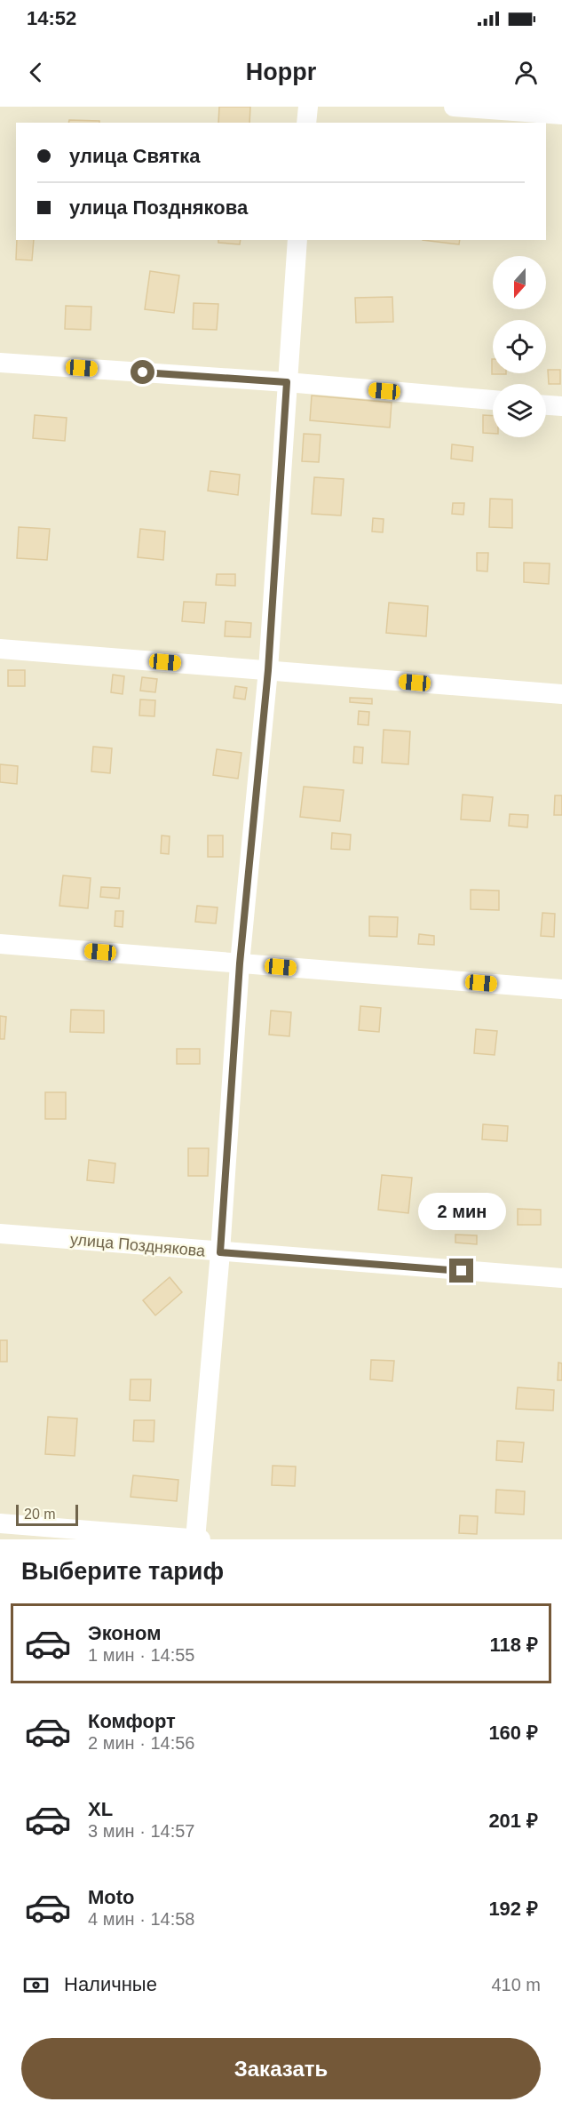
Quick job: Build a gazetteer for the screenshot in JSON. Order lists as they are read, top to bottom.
{
  "streets": {
    "street": ["улица Позднякова"]
  },
  "scale_bar": "20 m",
  "north": "bottom",
  "page": {
    "status": "14:52",
    "header": "Hoppr",
    "banner": ["улица Святка", "улица Позднякова"],
    "bubble": "2 мин",
    "scale": "20 m",
    "heading": "Выберите тариф",
    "list": [
      {
        "name": "Эконом",
        "note": "1 мин · 14:55",
        "value": "118 ₽"
      },
      {
        "name": "Комфорт",
        "note": "2 мин · 14:56",
        "value": "160 ₽"
      },
      {
        "name": "XL",
        "note": "3 мин · 14:57",
        "value": "201 ₽"
      },
      {
        "name": "Moto",
        "note": "4 мин · 14:58",
        "value": "192 ₽"
      }
    ],
    "pay": ["Наличные", "410 m"],
    "buttons": "Заказать"
  }
}
